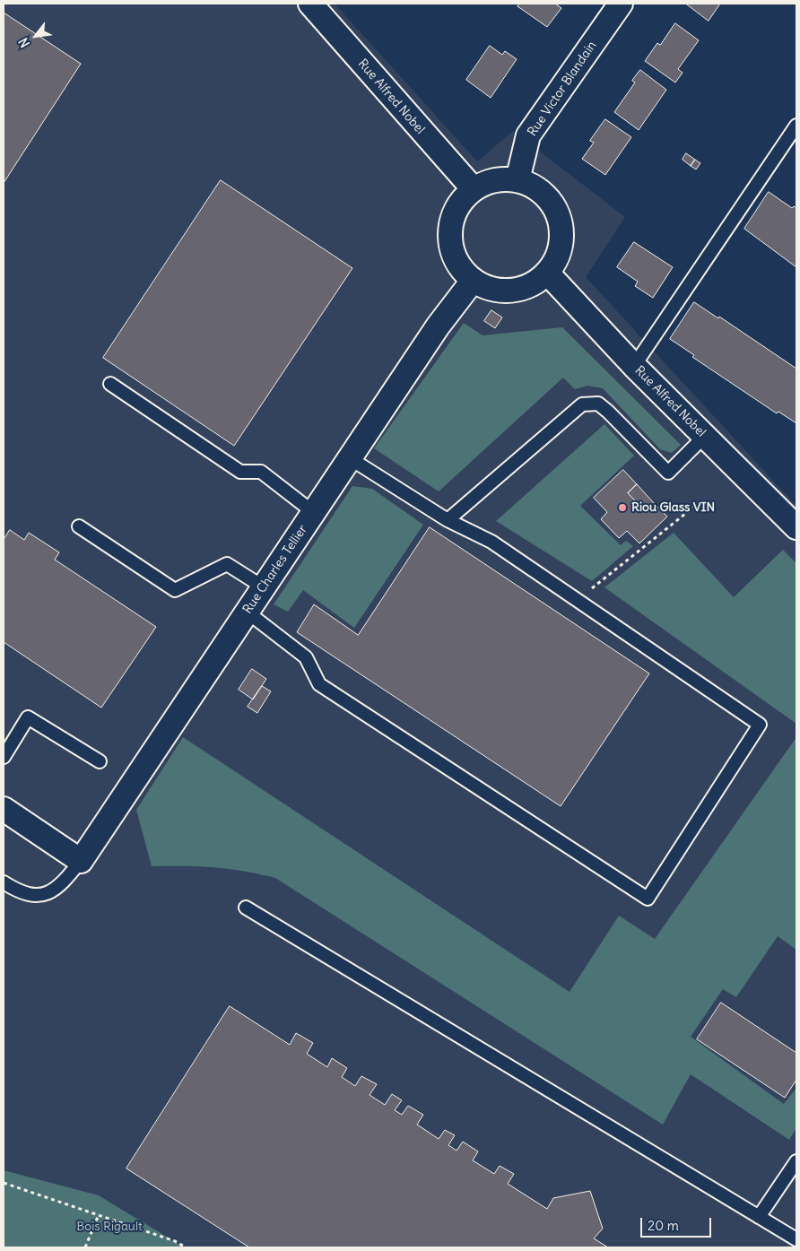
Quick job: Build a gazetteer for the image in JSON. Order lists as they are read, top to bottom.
{
  "streets": {
    "street": ["Rue Victor Blandain", "Rue Alfred Nobel", "Rue Charles Tellier"]
  },
  "crossings": [
    ["Rue Victor Blandain", "Rue Alfred Nobel"],
    ["Rue Victor Blandain", "Rue Charles Tellier"],
    ["Rue Alfred Nobel", "Rue Charles Tellier"]
  ],
  "parks": ["Bois Rigault"],
  "places": ["Riou Glass VIN"],
  "scale_bar": "20 m",
  "north": "bottom left"
}
